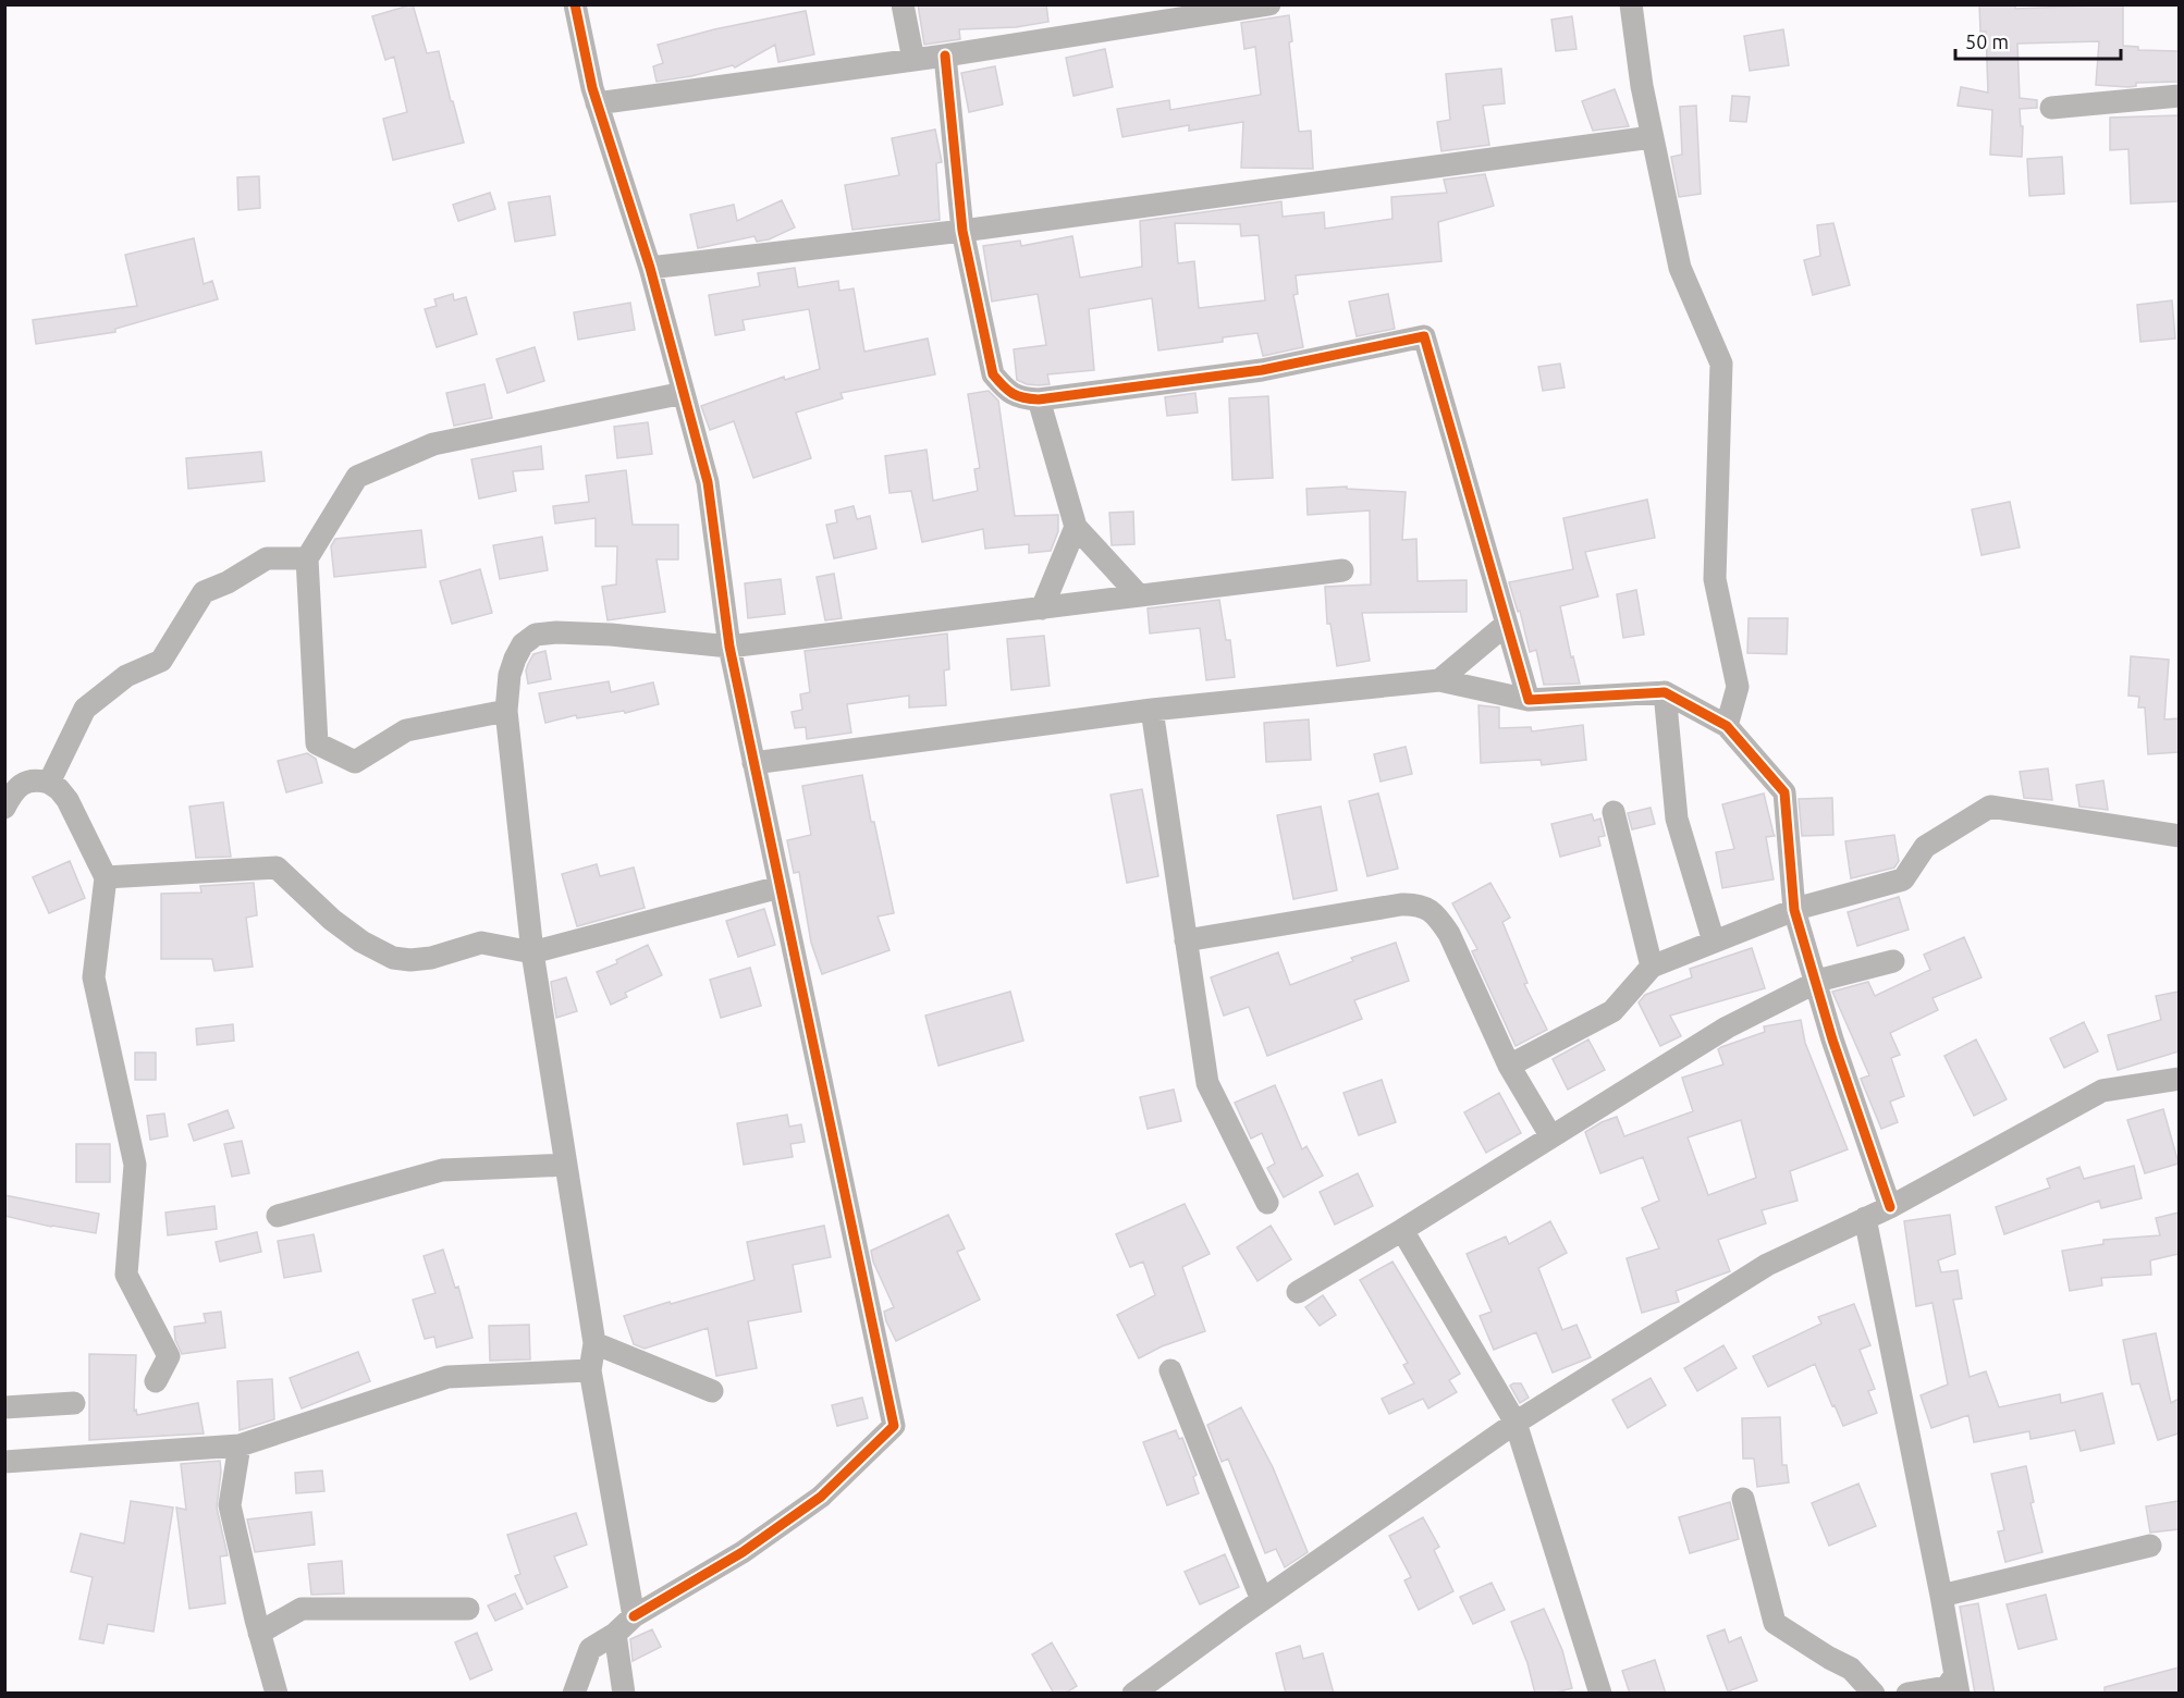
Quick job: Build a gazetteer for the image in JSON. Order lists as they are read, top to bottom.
{
  "scale_bar": "50 m"
}
